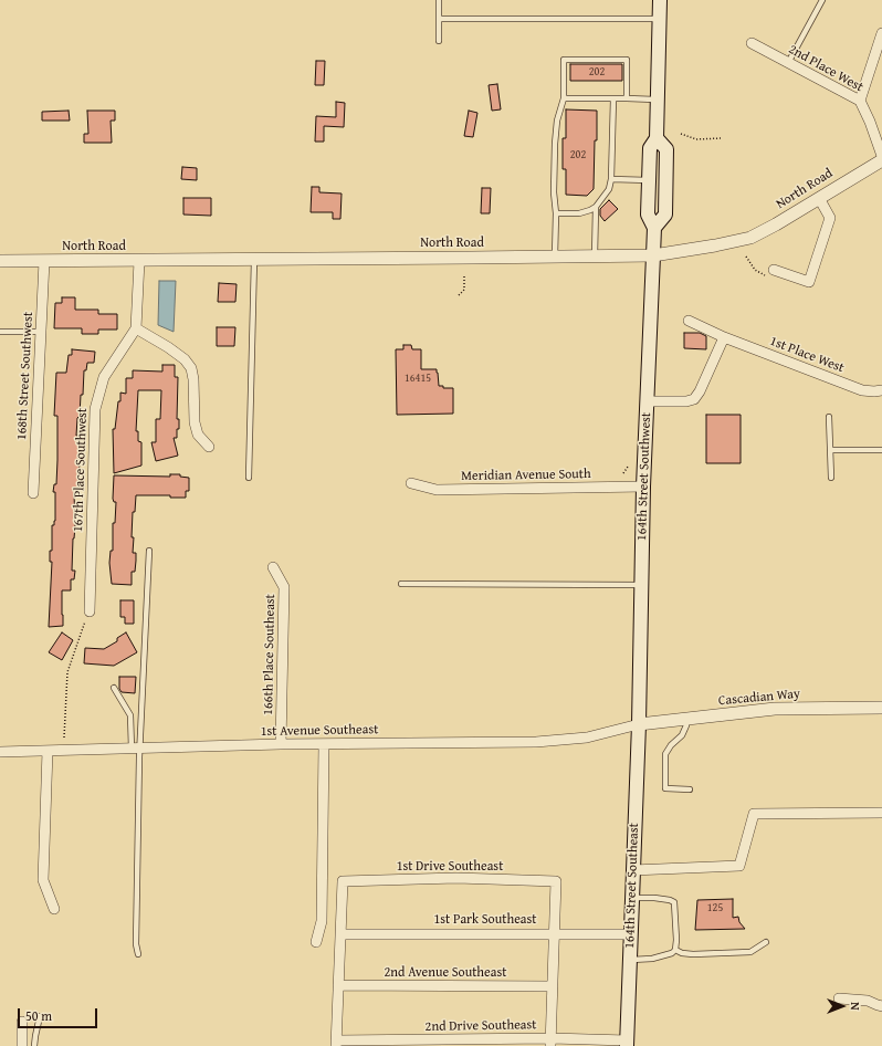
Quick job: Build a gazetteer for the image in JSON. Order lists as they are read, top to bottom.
{
  "streets": {
    "main road": ["164th Street Southwest", "164th Street Southeast"],
    "street": [
      "2nd Place West",
      "North Road",
      "1st Place West",
      "168th Street Southwest",
      "167th Place Southwest",
      "Meridian Avenue South",
      "166th Place Southeast",
      "Cascadian Way",
      "1st Avenue Southeast",
      "1st Drive Southeast",
      "1st Park Southeast",
      "2nd Avenue Southeast",
      "2nd Drive Southeast"
    ]
  },
  "crossings": [
    ["North Road", "168th Street Southwest"],
    ["North Road", "164th Street Southwest"],
    ["Meridian Avenue South", "164th Street Southwest"],
    ["164th Street Southwest", "Cascadian Way"],
    ["164th Street Southwest", "1st Avenue Southeast"],
    ["164th Street Southwest", "164th Street Southeast"],
    ["166th Place Southeast", "1st Avenue Southeast"],
    ["Cascadian Way", "1st Avenue Southeast"],
    ["Cascadian Way", "164th Street Southeast"],
    ["1st Avenue Southeast", "164th Street Southeast"],
    ["1st Drive Southeast", "1st Park Southeast"],
    ["164th Street Southeast", "1st Park Southeast"],
    ["164th Street Southeast", "2nd Drive Southeast"]
  ],
  "house_numbers": [
    "202",
    "202",
    "16415",
    "125"
  ],
  "scale_bar": "50 m",
  "north": "right"
}
